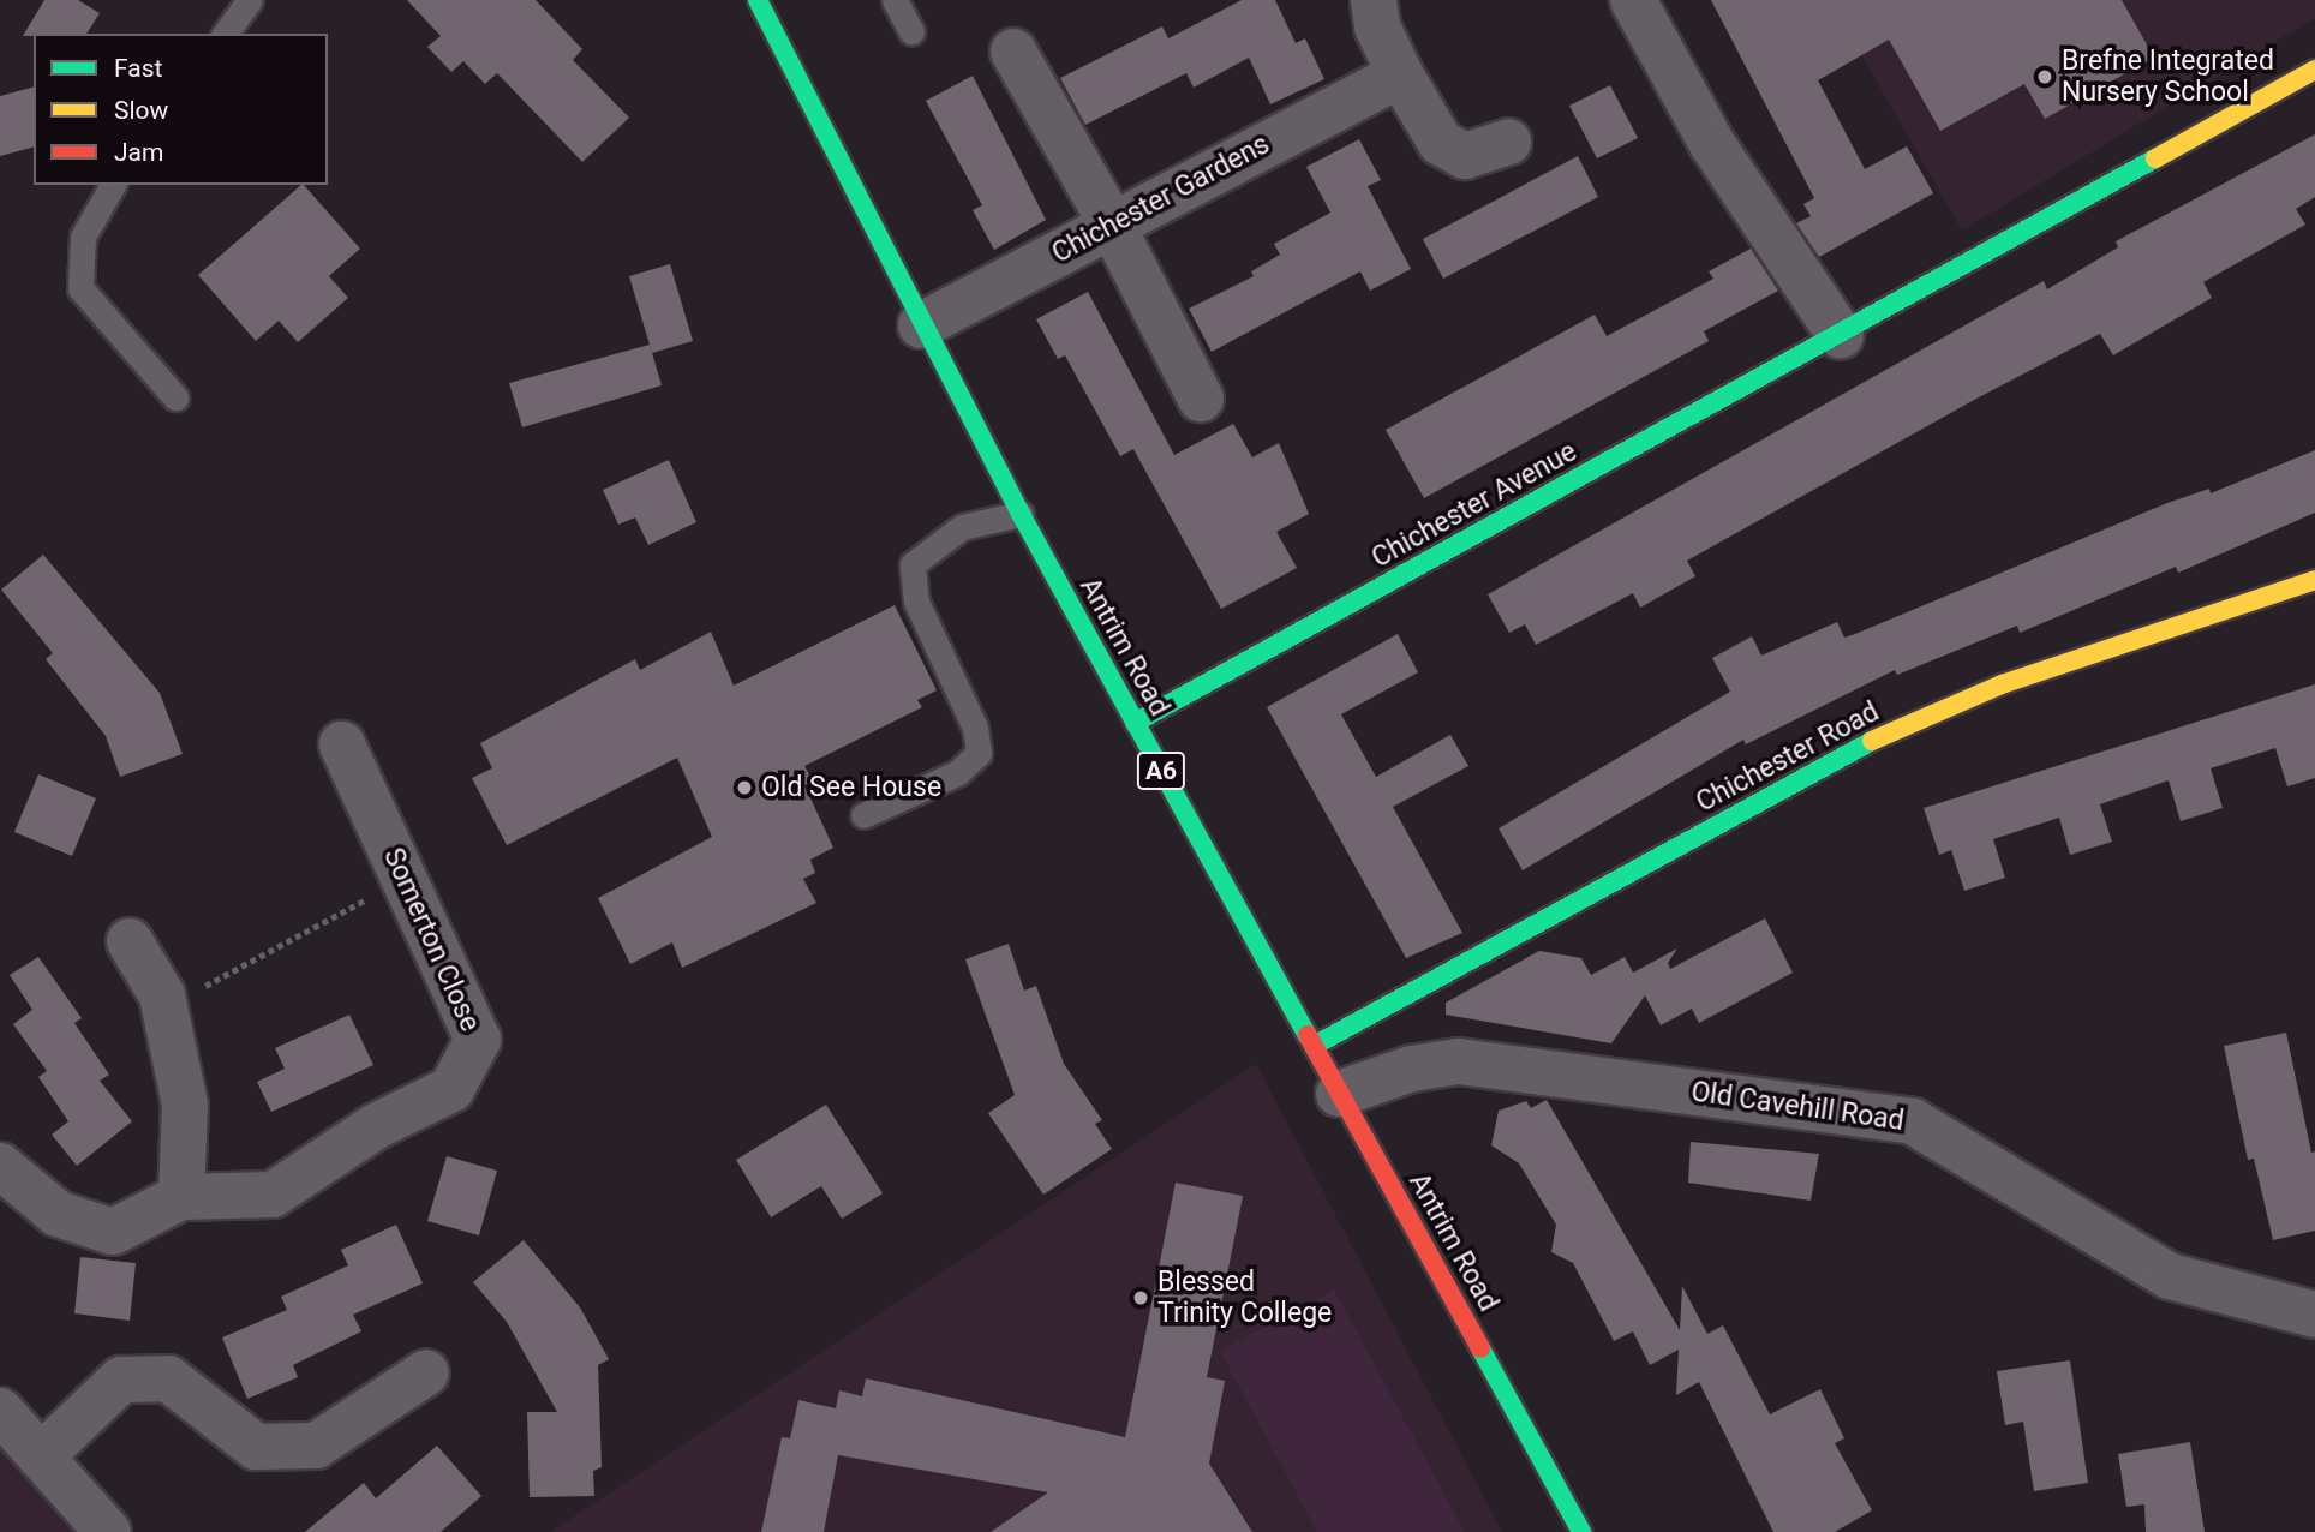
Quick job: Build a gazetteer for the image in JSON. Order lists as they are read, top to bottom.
{
  "streets": {
    "street": [
      "Chichester Gardens",
      "Chichester Avenue",
      "Antrim Road",
      "Chichester Road",
      "A6",
      "Somerton Close",
      "Old Cavehill Road"
    ]
  },
  "crossings": [
    ["Chichester Gardens", "Antrim Road"],
    ["Chichester Avenue", "Antrim Road"],
    ["Antrim Road", "Chichester Road"],
    ["Antrim Road", "Old Cavehill Road"]
  ],
  "places": ["Brefne Integrated Nursery School", "Old See House", "Blessed Trinity College"],
  "legend": ["Fast", "Slow", "Jam"]
}
